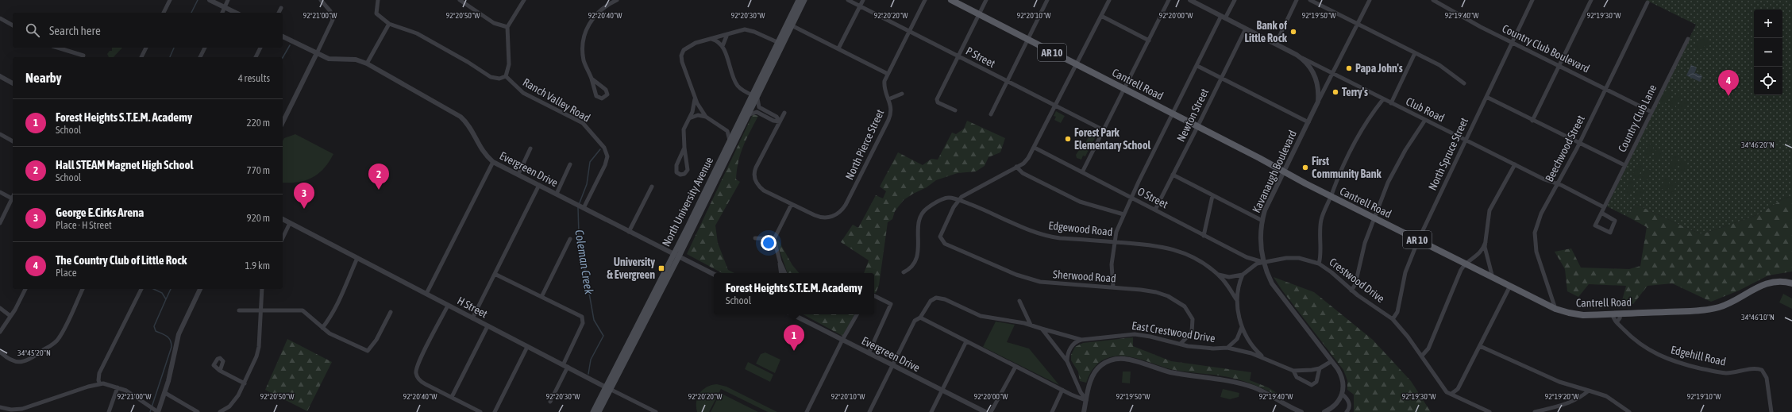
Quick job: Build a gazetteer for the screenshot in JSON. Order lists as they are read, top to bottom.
{
  "streets": {
    "main road": ["AR 10", "Cantrell Road", "North University Avenue"],
    "street": [
      "Country Club Boulevard",
      "P Street",
      "Ranch Valley Road",
      "Club Road",
      "Newton Street",
      "Country Club Lane",
      "North Pierce Street",
      "Beechwood Street",
      "North Spruce Street",
      "Evergreen Drive",
      "Kavanaugh Boulevard",
      "O Street",
      "Edgewood Road",
      "Sherwood Road",
      "Crestwood Drive",
      "H Street",
      "East Crestwood Drive",
      "Edgehill Road"
    ]
  },
  "crossings": [
    ["Country Club Boulevard", "Country Club Lane"],
    ["Country Club Boulevard", "Beechwood Street"],
    ["Country Club Boulevard", "North Spruce Street"],
    ["P Street", "North Pierce Street"],
    ["Cantrell Road", "Newton Street"],
    ["Cantrell Road", "Beechwood Street"],
    ["Cantrell Road", "North Spruce Street"],
    ["Cantrell Road", "Kavanaugh Boulevard"],
    ["Cantrell Road", "Edgehill Road"],
    ["Ranch Valley Road", "Evergreen Drive"],
    ["Club Road", "Beechwood Street"],
    ["Club Road", "North Spruce Street"],
    ["Club Road", "Kavanaugh Boulevard"],
    ["Newton Street", "Kavanaugh Boulevard"],
    ["Newton Street", "O Street"],
    ["North Spruce Street", "Crestwood Drive"],
    ["Evergreen Drive", "North University Avenue"],
    ["Kavanaugh Boulevard", "O Street"],
    ["Kavanaugh Boulevard", "Crestwood Drive"],
    ["Kavanaugh Boulevard", "East Crestwood Drive"],
    ["O Street", "Crestwood Drive"],
    ["North University Avenue", "H Street"],
    ["Edgewood Road", "Sherwood Road"],
    ["Edgewood Road", "East Crestwood Drive"],
    ["Sherwood Road", "East Crestwood Drive"],
    ["Crestwood Drive", "East Crestwood Drive"]
  ],
  "water": ["Coleman Creek"],
  "places": {
    "other": [
      "Bank of Little Rock",
      "Papa John's",
      "Terry's",
      "Forest Park Elementary School",
      "First Community Bank"
    ],
    "transit": ["University & Evergreen"]
  },
  "page": {
    "map_buttons": ["+", "−"],
    "search": "Search here",
    "heading": ["Nearby", "4 results"],
    "pins": [
      "4",
      "2",
      "3",
      "1"
    ],
    "list": [
      {
        "mark": "1",
        "name": "Forest Heights S.T.E.M. Academy",
        "note": "School",
        "value": "220 m"
      },
      {
        "mark": "2",
        "name": "Hall STEAM Magnet High School",
        "note": "School",
        "value": "770 m"
      },
      {
        "mark": "3",
        "name": "George E.Cirks Arena",
        "note": "Place · H Street",
        "value": "920 m"
      },
      {
        "mark": "4",
        "name": "The Country Club of Little Rock",
        "note": "Place",
        "value": "1.9 km"
      }
    ],
    "popup": ["Forest Heights S.T.E.M. Academy", "School"]
  },
  "coordinates": [
    "92°21'00\"W",
    "92°20'50\"W",
    "92°20'40\"W",
    "92°20'30\"W",
    "92°20'20\"W",
    "92°20'10\"W",
    "92°20'00\"W",
    "92°19'50\"W",
    "92°19'40\"W",
    "92°19'30\"W",
    "34°46'20\"N",
    "34°46'10\"N",
    "34°45'20\"N",
    "92°19'20\"W",
    "92°19'10\"W"
  ]
}
